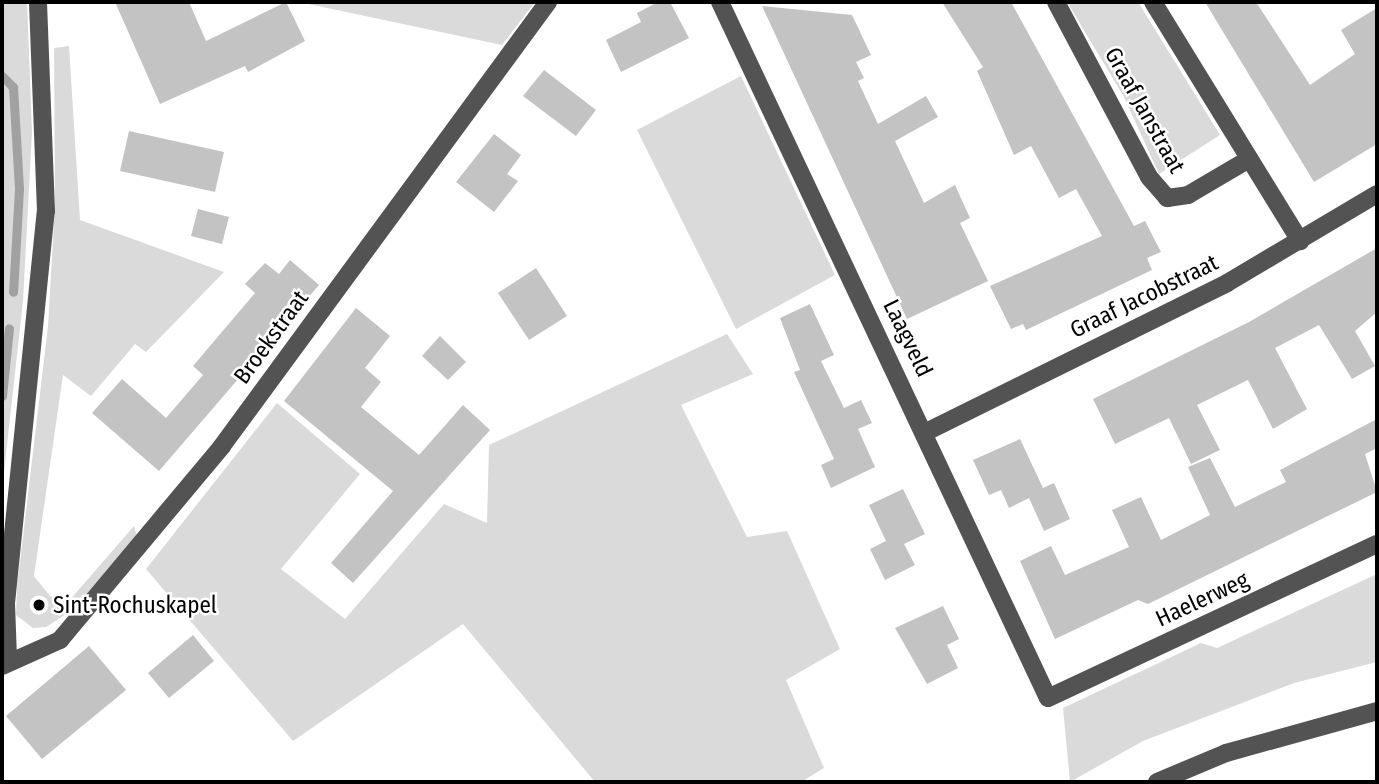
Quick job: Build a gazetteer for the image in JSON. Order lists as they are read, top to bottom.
{
  "streets": {
    "street": [
      "Graaf Janstraat",
      "Graaf Jacobstraat",
      "Broekstraat",
      "Laagveld",
      "Haelerweg"
    ]
  },
  "crossings": [
    ["Graaf Jacobstraat", "Laagveld"],
    ["Laagveld", "Haelerweg"]
  ],
  "places": ["Sint-Rochuskapel"]
}
